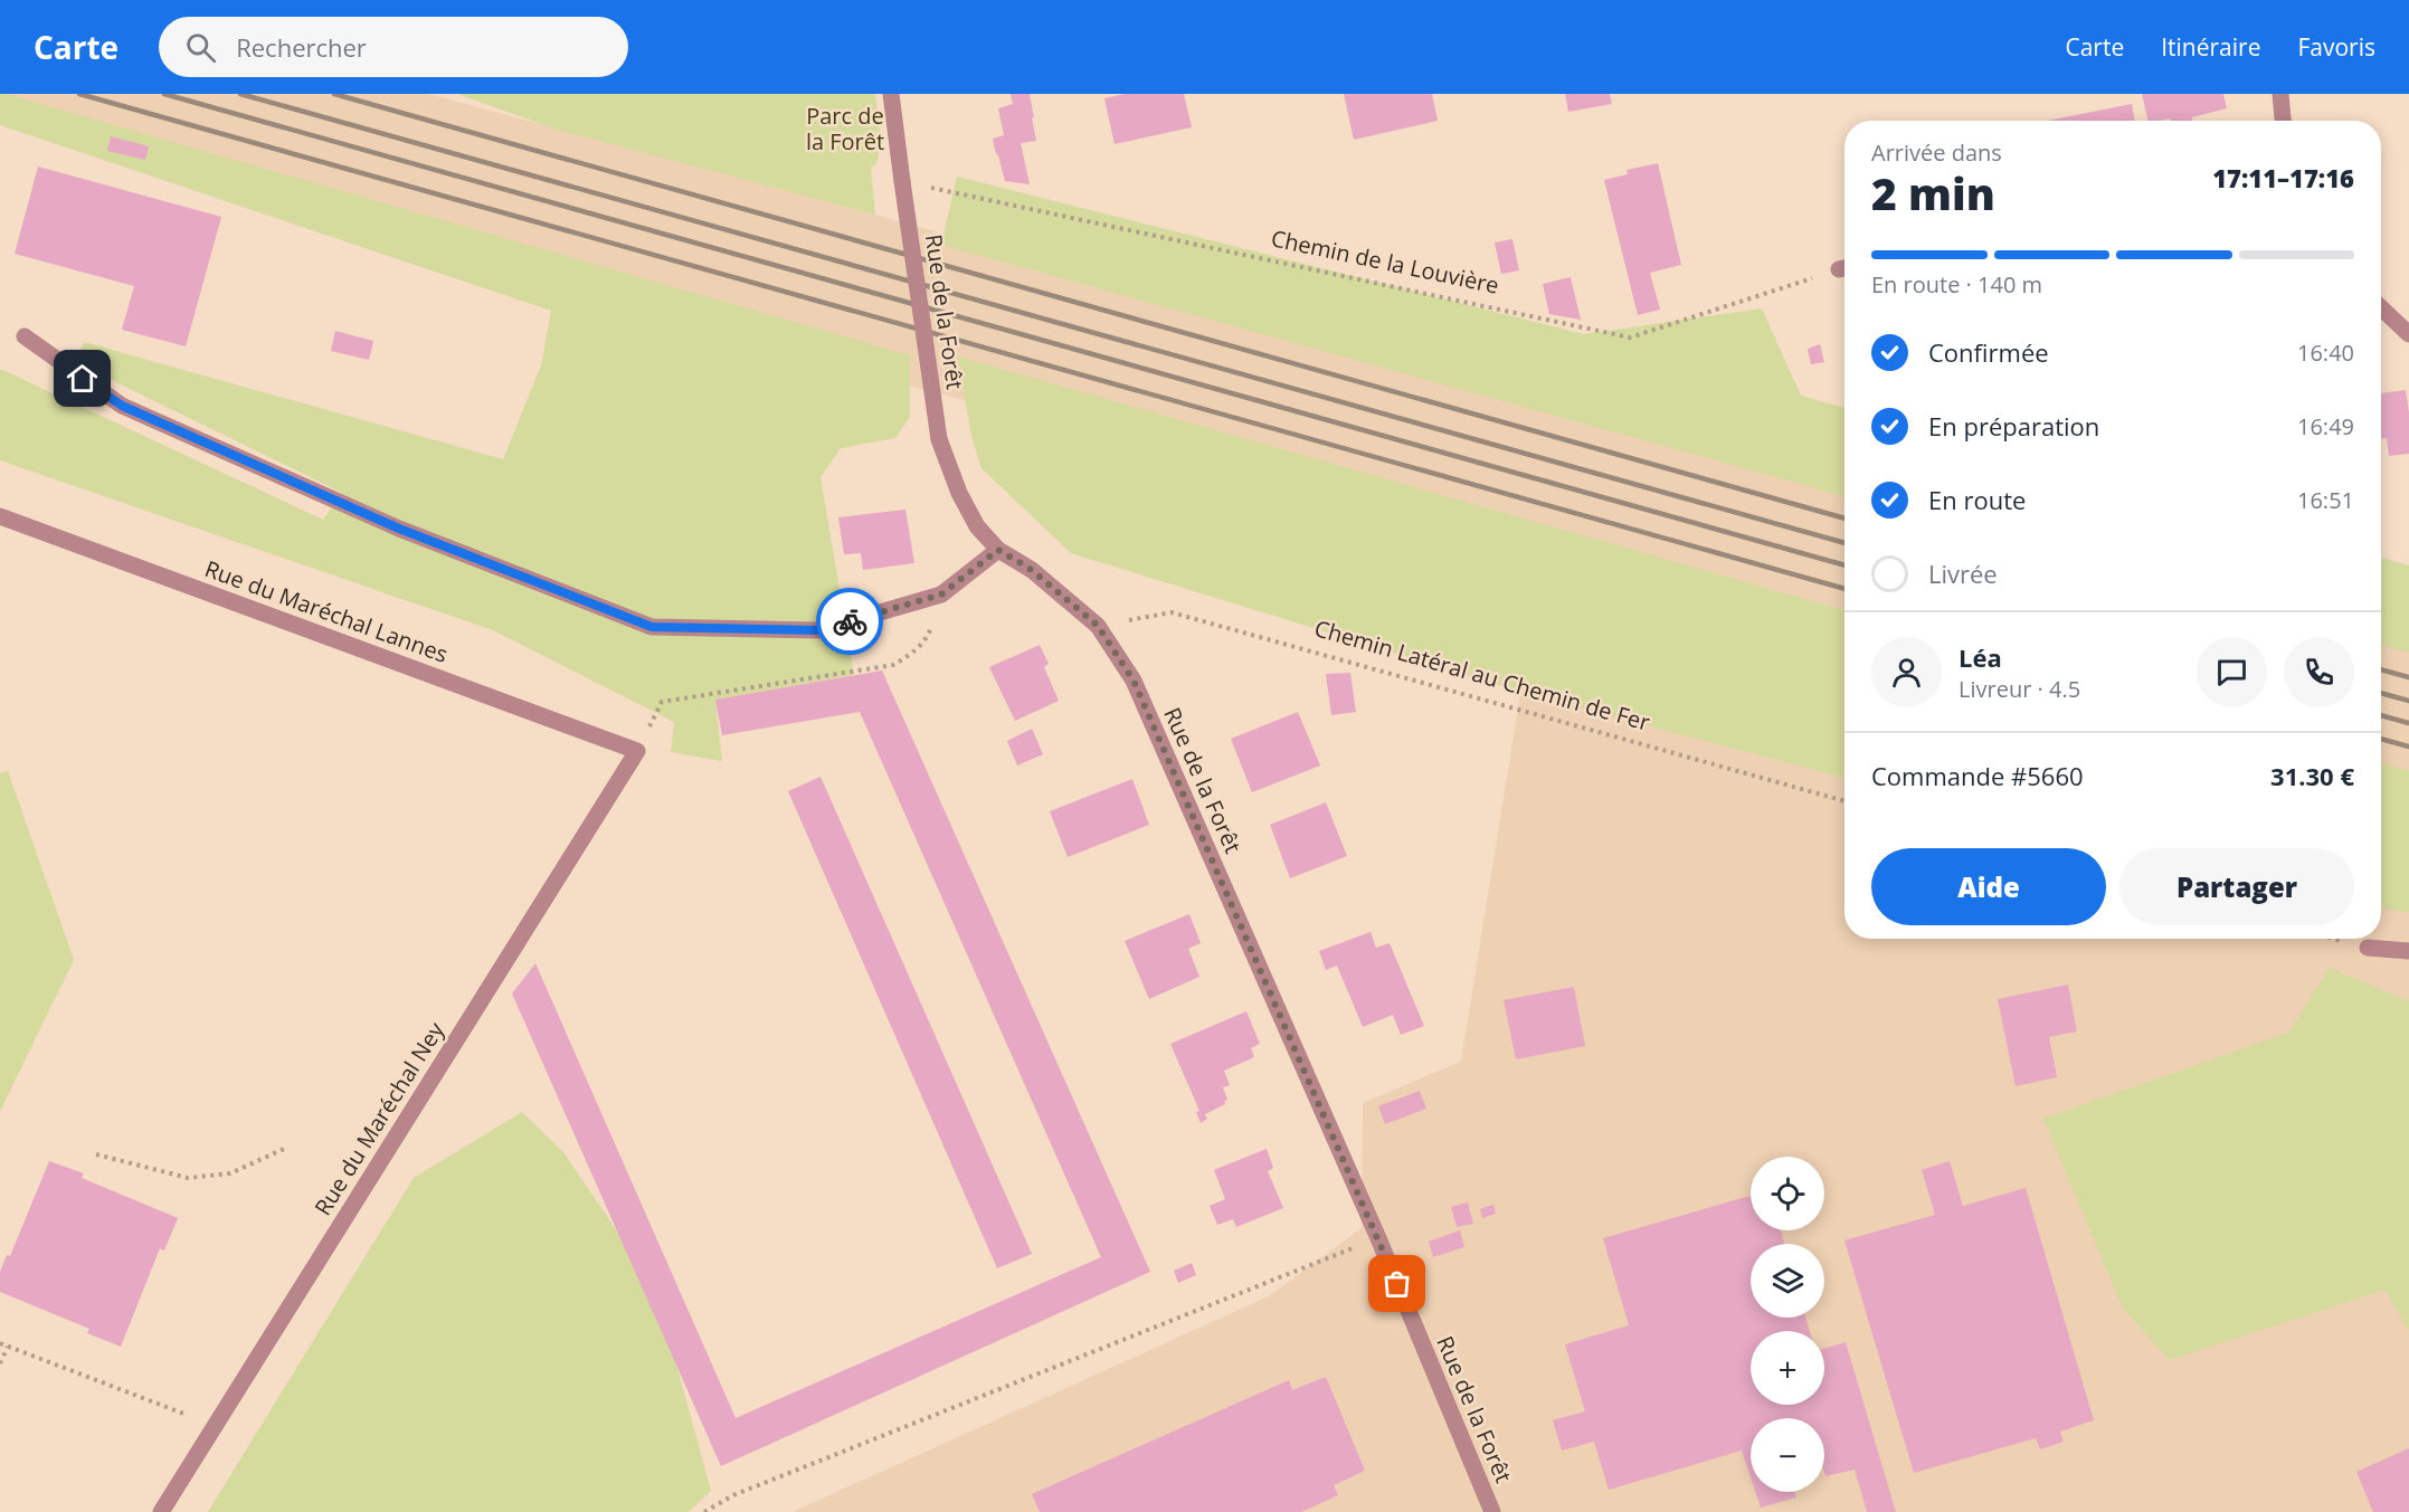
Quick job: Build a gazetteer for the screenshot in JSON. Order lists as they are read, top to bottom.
{
  "streets": {
    "street": ["Rue de la Forêt", "Rue du Maréchal Lannes", "Rue du Maréchal Ney"],
    "path": ["Chemin de la Louvière", "Chemin Latéral au Chemin de Fer"]
  },
  "crossings": [
    ["Chemin de la Louvière", "Rue de la Forêt"],
    ["Rue de la Forêt", "Chemin Latéral au Chemin de Fer"],
    ["Rue du Maréchal Lannes", "Rue du Maréchal Ney"]
  ],
  "parks": ["Parc de la Forêt"],
  "page": {
    "header": "Carte",
    "search": "Rechercher",
    "nav": ["Carte", "Itinéraire", "Favoris"],
    "heading": ["2 min", "Arrivée dans", "17:11–17:16"],
    "panel": [
      "Léa",
      "Livreur · 4.5",
      "Commande #5660",
      "31.30 €"
    ],
    "bar": "En route · 140 m",
    "list": [
      ["Confirmée", "16:40"],
      ["En préparation", "16:49"],
      ["En route", "16:51"],
      "Livrée"
    ],
    "buttons": ["Aide", "Partager"],
    "map_buttons": ["+", "−"]
  }
}
